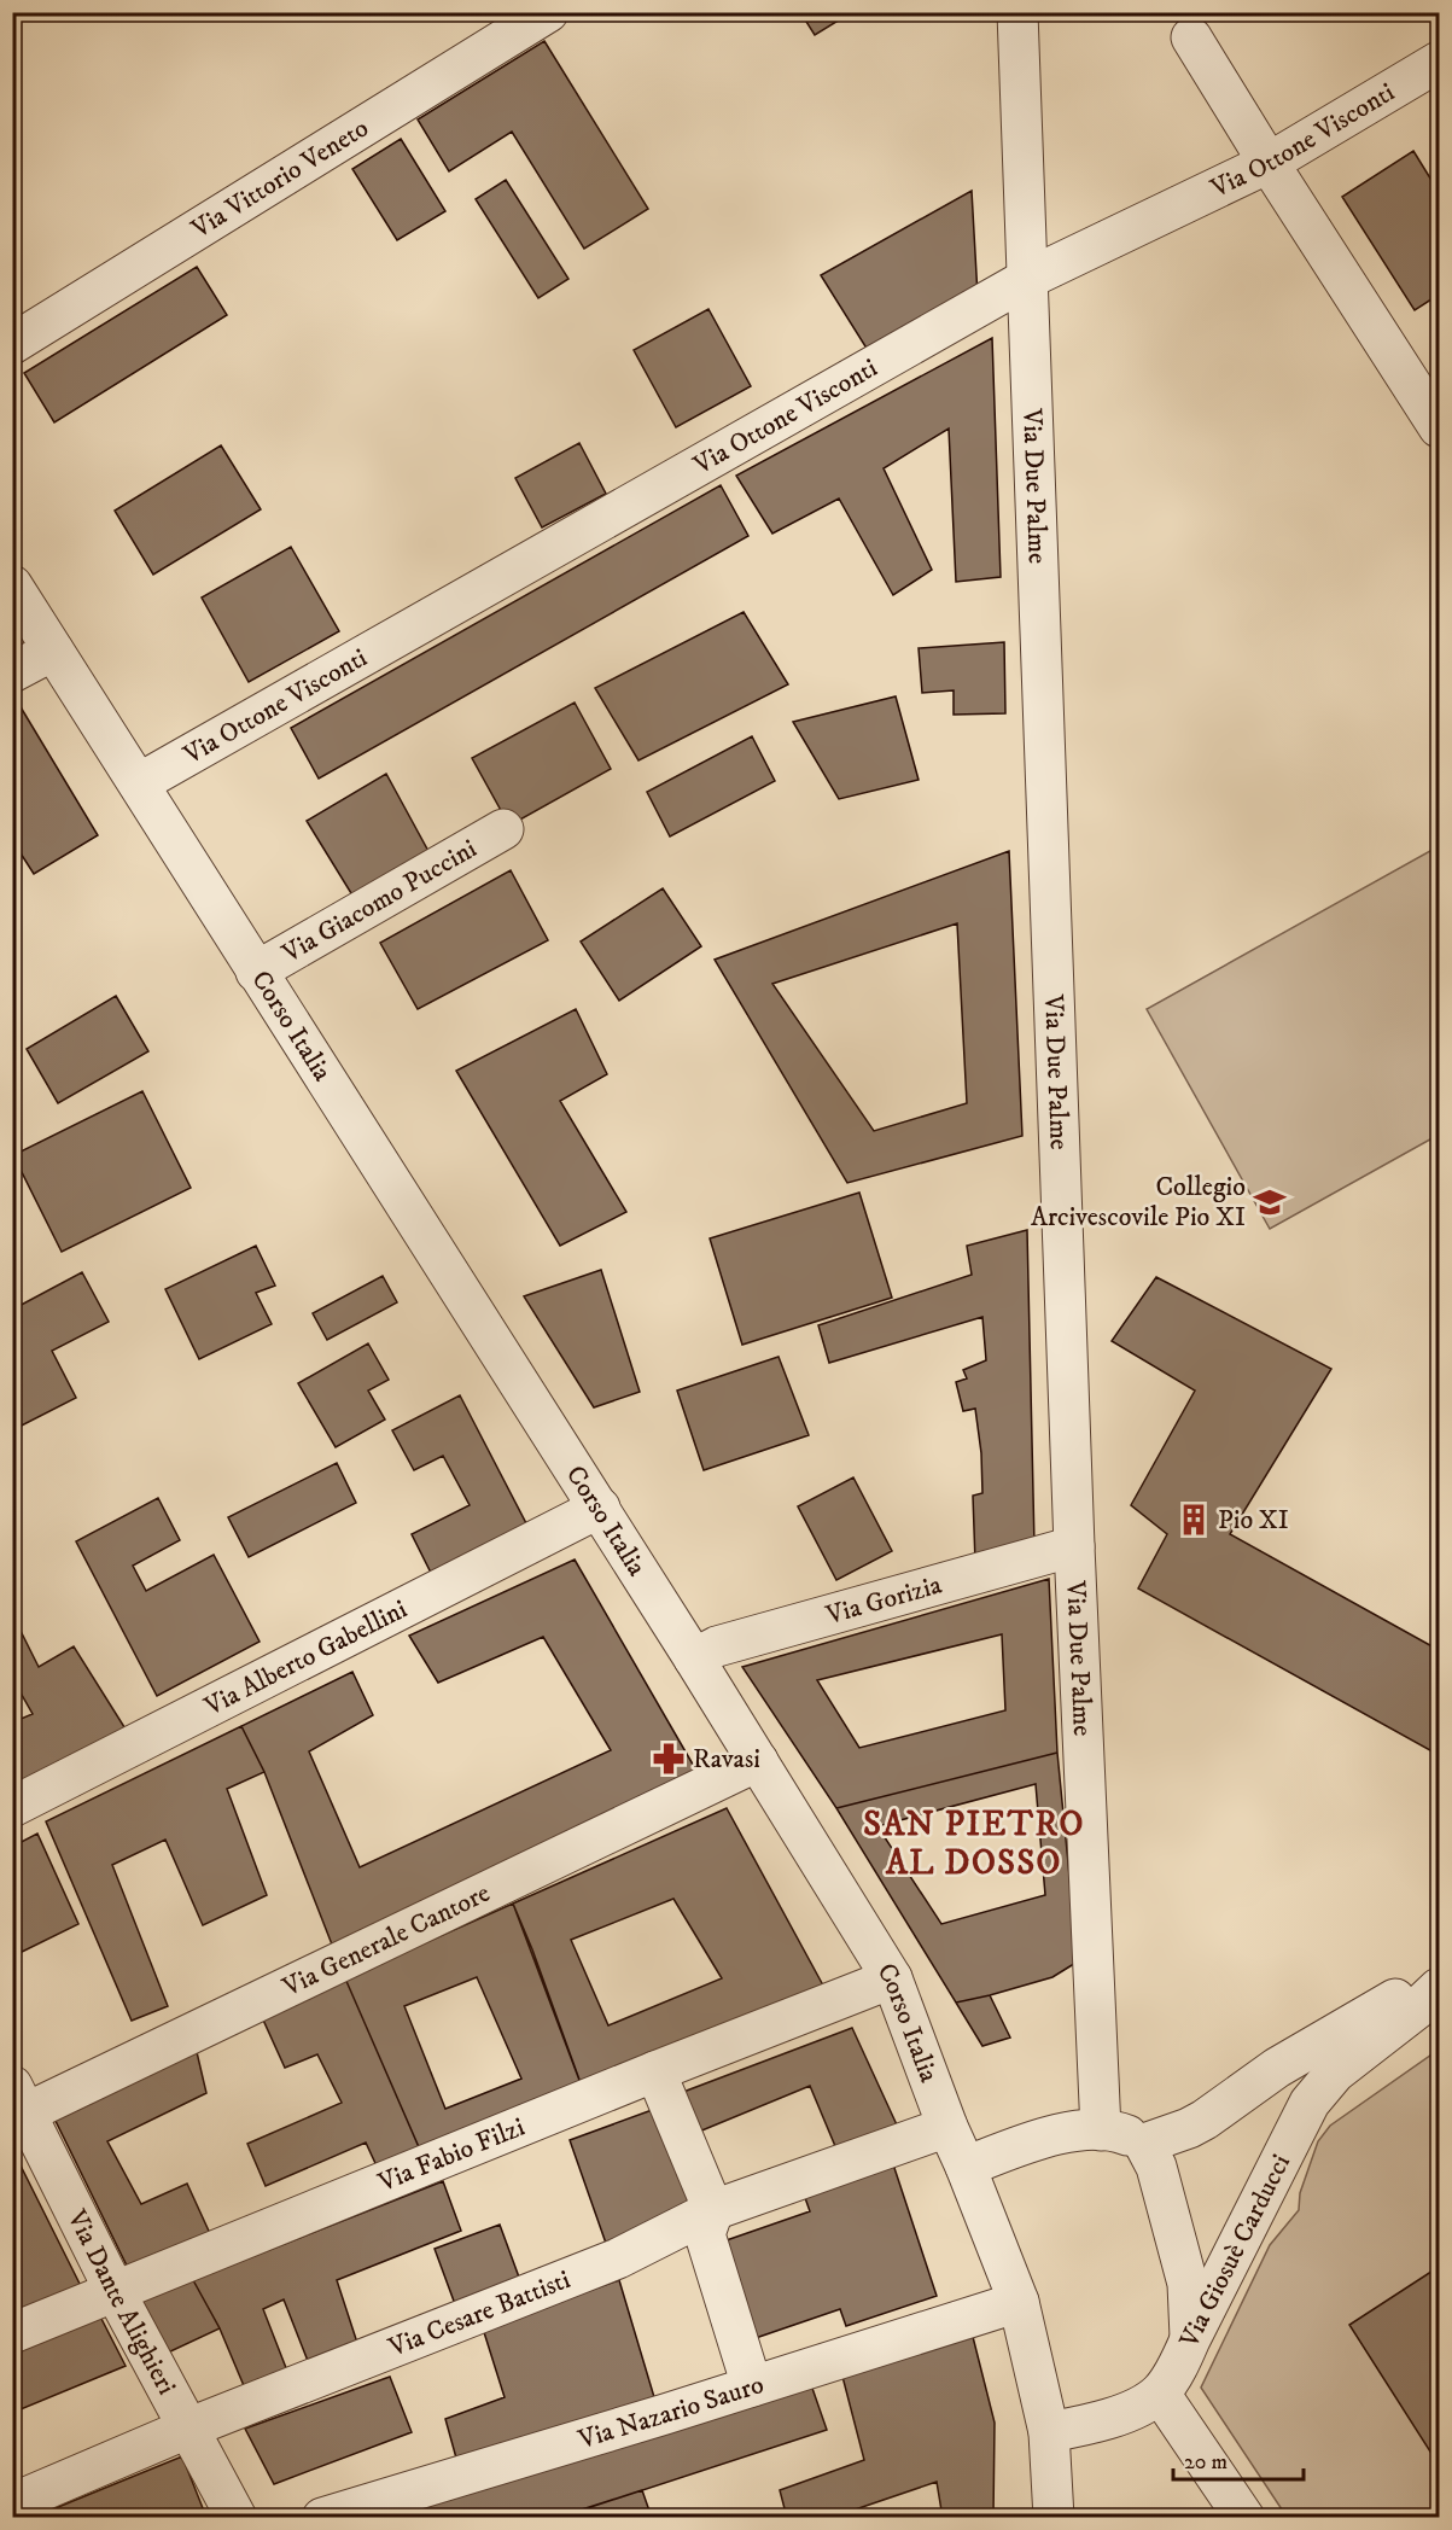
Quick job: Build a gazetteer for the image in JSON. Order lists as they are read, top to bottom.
{
  "streets": {
    "street": [
      "Via Ottone Visconti",
      "Via Vittorio Veneto",
      "Via Due Palme",
      "Via Giacomo Puccini",
      "Corso Italia",
      "Via Gorizia",
      "Via Alberto Gabellini",
      "Via Generale Cantore",
      "Via Fabio Filzi",
      "Via Giosuè Carducci",
      "Via Dante Alighieri",
      "Via Cesare Battisti",
      "Via Nazario Sauro"
    ]
  },
  "crossings": [
    ["Via Ottone Visconti", "Via Due Palme"],
    ["Via Ottone Visconti", "Corso Italia"],
    ["Via Due Palme", "Via Gorizia"],
    ["Via Giacomo Puccini", "Corso Italia"],
    ["Corso Italia", "Via Gorizia"],
    ["Corso Italia", "Via Alberto Gabellini"],
    ["Corso Italia", "Via Generale Cantore"],
    ["Corso Italia", "Via Fabio Filzi"],
    ["Corso Italia", "Via Cesare Battisti"],
    ["Corso Italia", "Via Nazario Sauro"],
    ["Via Generale Cantore", "Via Dante Alighieri"],
    ["Via Fabio Filzi", "Via Dante Alighieri"],
    ["Via Dante Alighieri", "Via Cesare Battisti"]
  ],
  "districts": ["SAN PIETRO AL DOSSO"],
  "places": {
    "school or university": ["Collegio Arcivescovile Pio XI"],
    "building": ["Pio XI"],
    "pharmacy": ["Ravasi"]
  },
  "scale_bar": "20 m"
}
